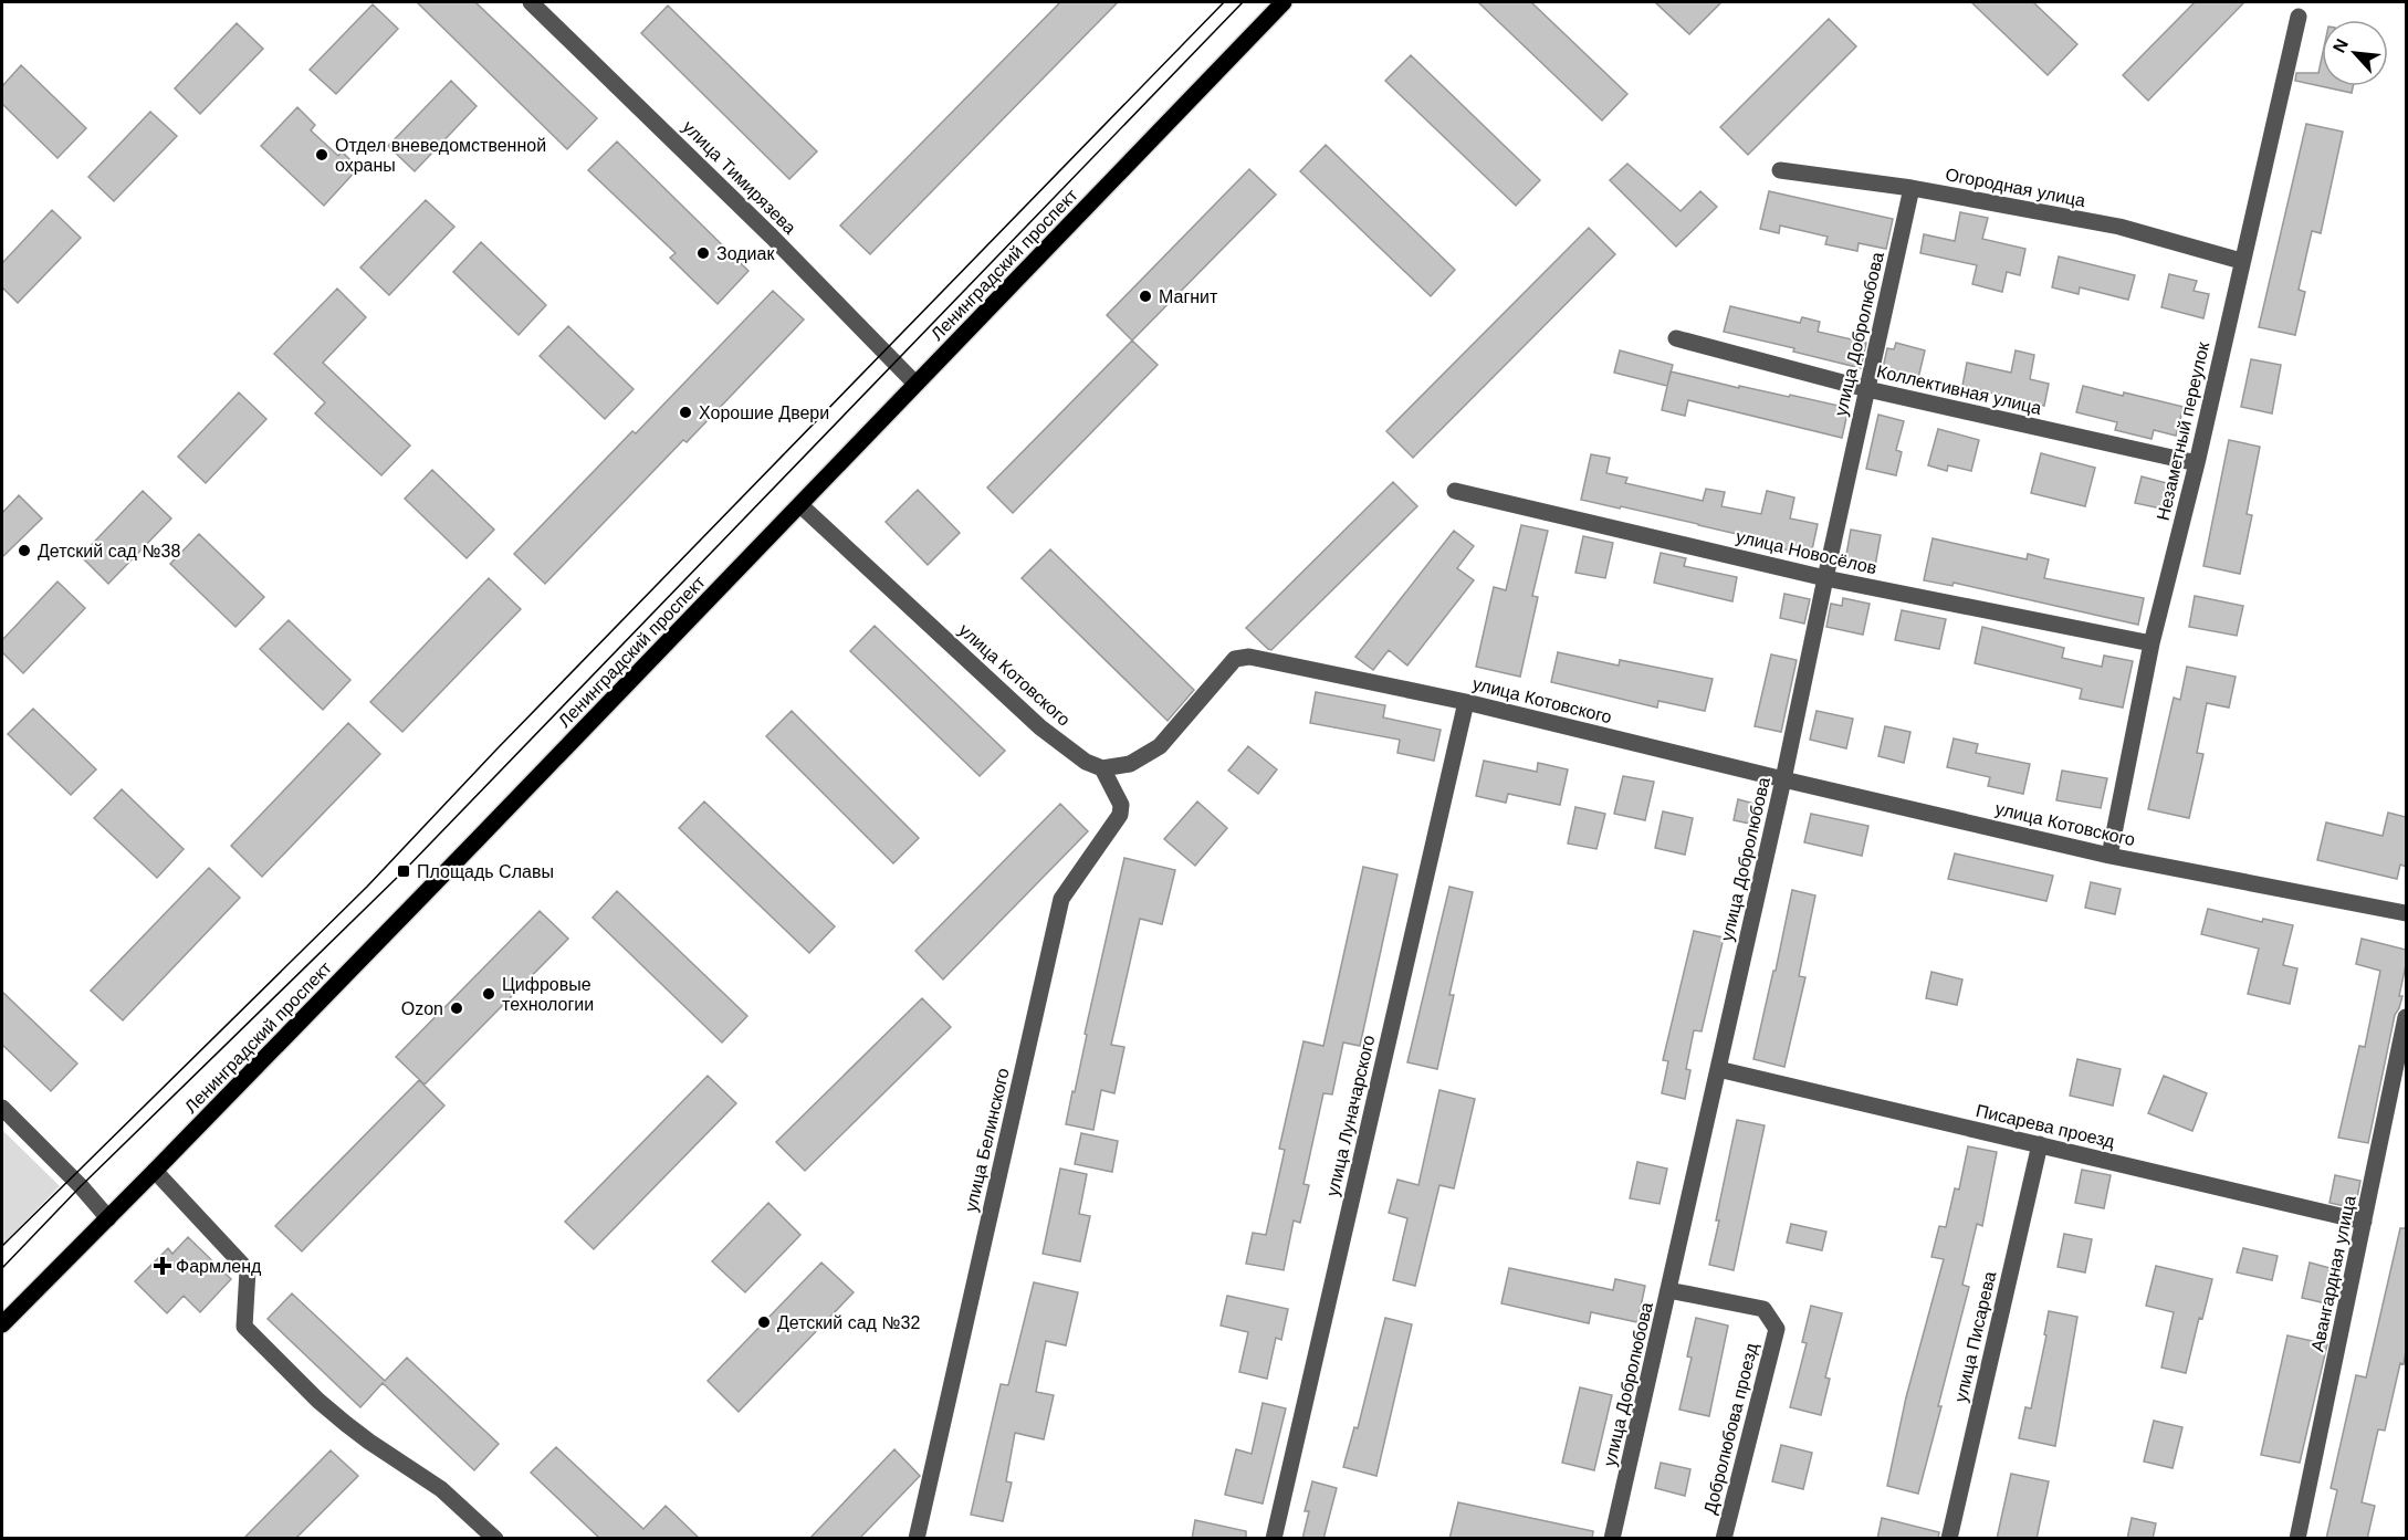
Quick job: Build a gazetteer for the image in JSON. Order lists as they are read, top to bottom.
{
  "streets": {
    "main road": ["Ленинградский проспект"],
    "street": [
      "улица Тимирязева",
      "Огородная улица",
      "улица Добролюбова",
      "Коллективная улица",
      "Незаметный переулок",
      "улица Новосёлов",
      "улица Котовского",
      "улица Луначарского",
      "Писарева проезд",
      "улица Белинского",
      "Авангардная улица",
      "улица Писарева",
      "Добролюбова проезд"
    ]
  },
  "crossings": [
    ["улица Тимирязева", "Ленинградский проспект"],
    ["Огородная улица", "улица Добролюбова"],
    ["Огородная улица", "Незаметный переулок"],
    ["Ленинградский проспект", "улица Котовского"],
    ["улица Добролюбова", "Коллективная улица"],
    ["улица Добролюбова", "улица Новосёлов"],
    ["улица Добролюбова", "улица Котовского"],
    ["улица Добролюбова", "Писарева проезд"],
    ["улица Добролюбова", "Добролюбова проезд"],
    ["Коллективная улица", "Незаметный переулок"],
    ["Незаметный переулок", "улица Новосёлов"],
    ["Незаметный переулок", "улица Котовского"],
    ["улица Котовского", "улица Луначарского"],
    ["улица Котовского", "улица Белинского"],
    ["Писарева проезд", "Авангардная улица"],
    ["Писарева проезд", "улица Писарева"]
  ],
  "places": {
    "other": [
      "Отдел вневедомственной охраны",
      "Зодиак",
      "Магнит",
      "Хорошие Двери",
      "Детский сад №38",
      "Цифровые технологии",
      "Ozon",
      "Детский сад №32"
    ],
    "transit": ["Площадь Славы"],
    "health": ["Фармленд"]
  },
  "north": "top left"
}
